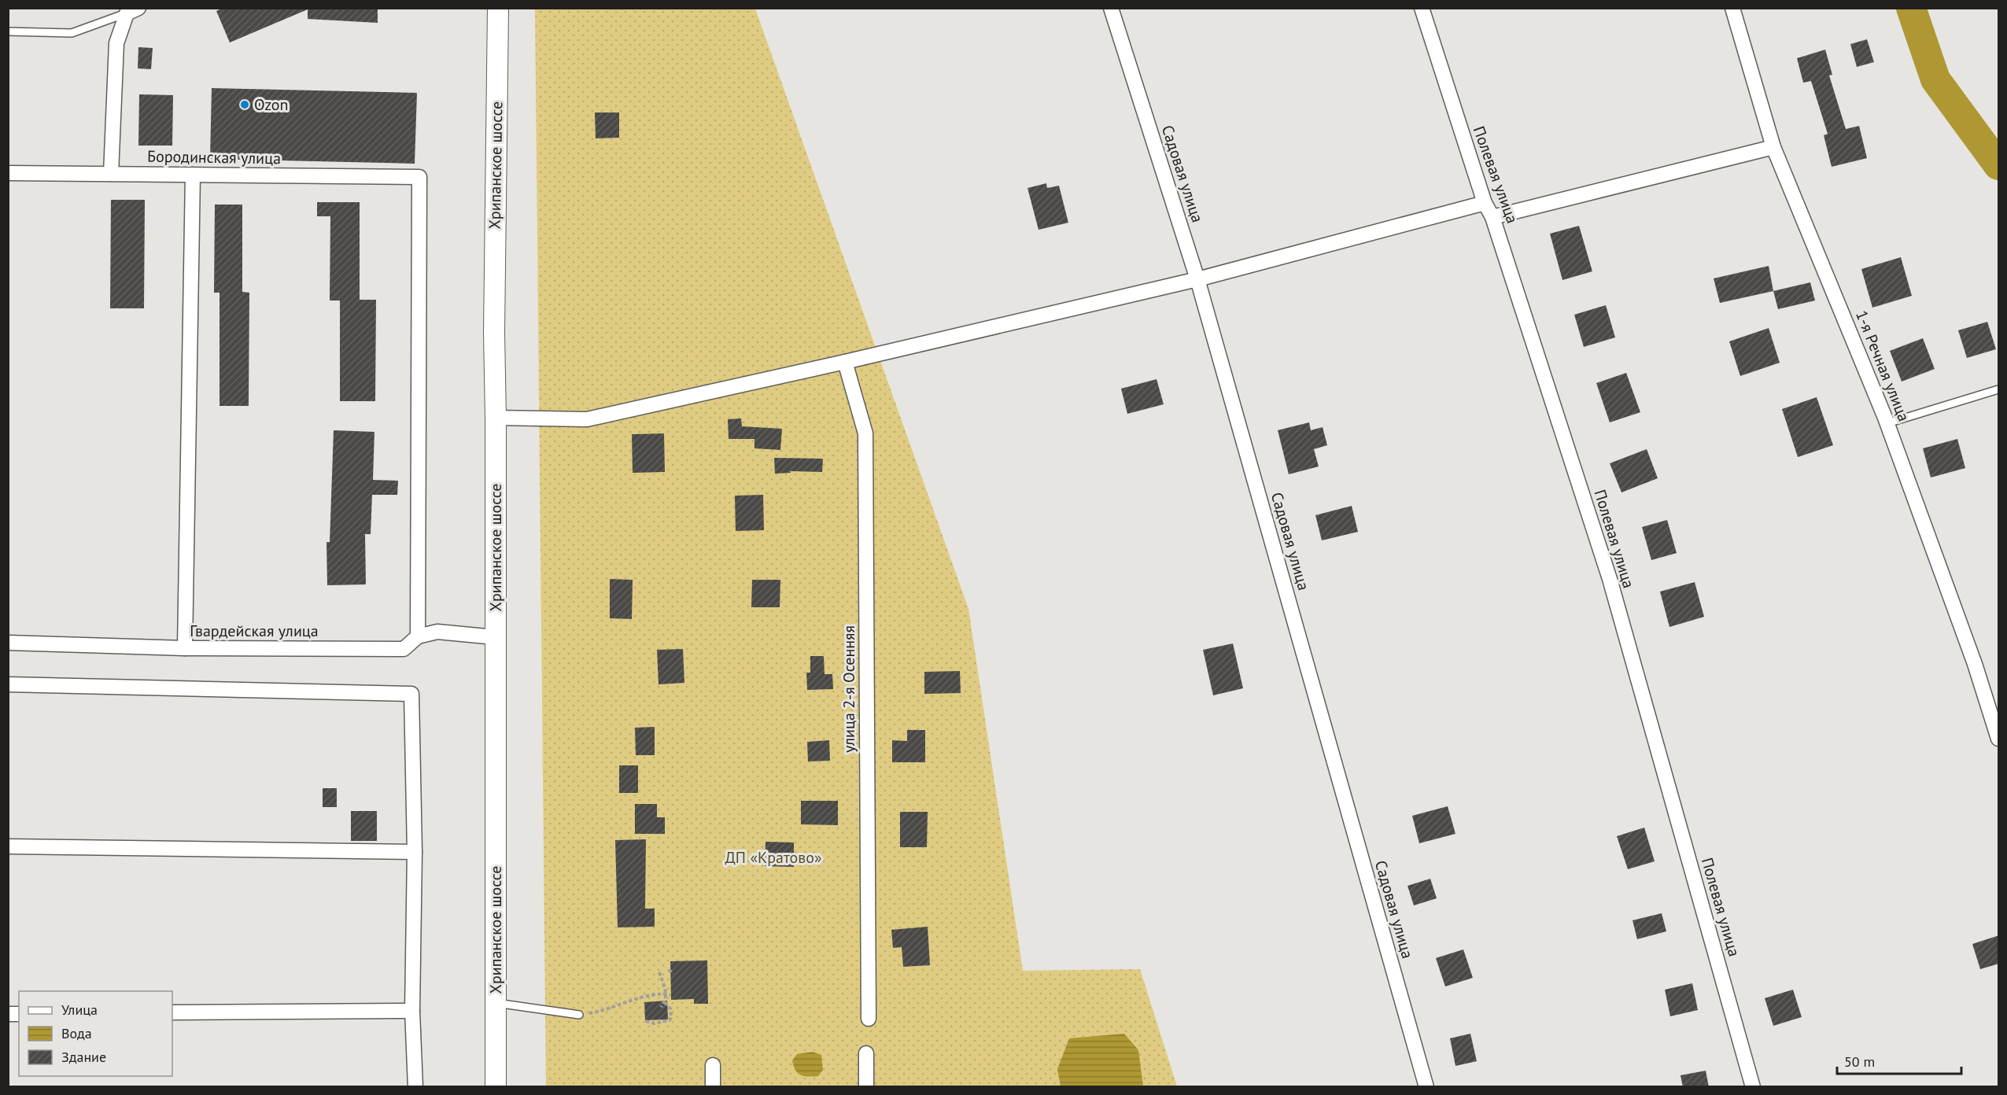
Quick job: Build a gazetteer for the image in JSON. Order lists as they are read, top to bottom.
{
  "streets": {
    "main road": ["Хрипанское шоссе"],
    "street": [
      "Бородинская улица",
      "Садовая улица",
      "Полевая улица",
      "1-я Речная улица",
      "Гвардейская улица",
      "улица 2-я Осенняя"
    ]
  },
  "crossings": [
    ["Бородинская улица", "Гвардейская улица"],
    ["Хрипанское шоссе", "Гвардейская улица"]
  ],
  "parks": ["ДП «Кратово»"],
  "places": ["Ozon"],
  "legend": ["Улица", "Вода", "Здание"],
  "scale_bar": "50 m"
}
